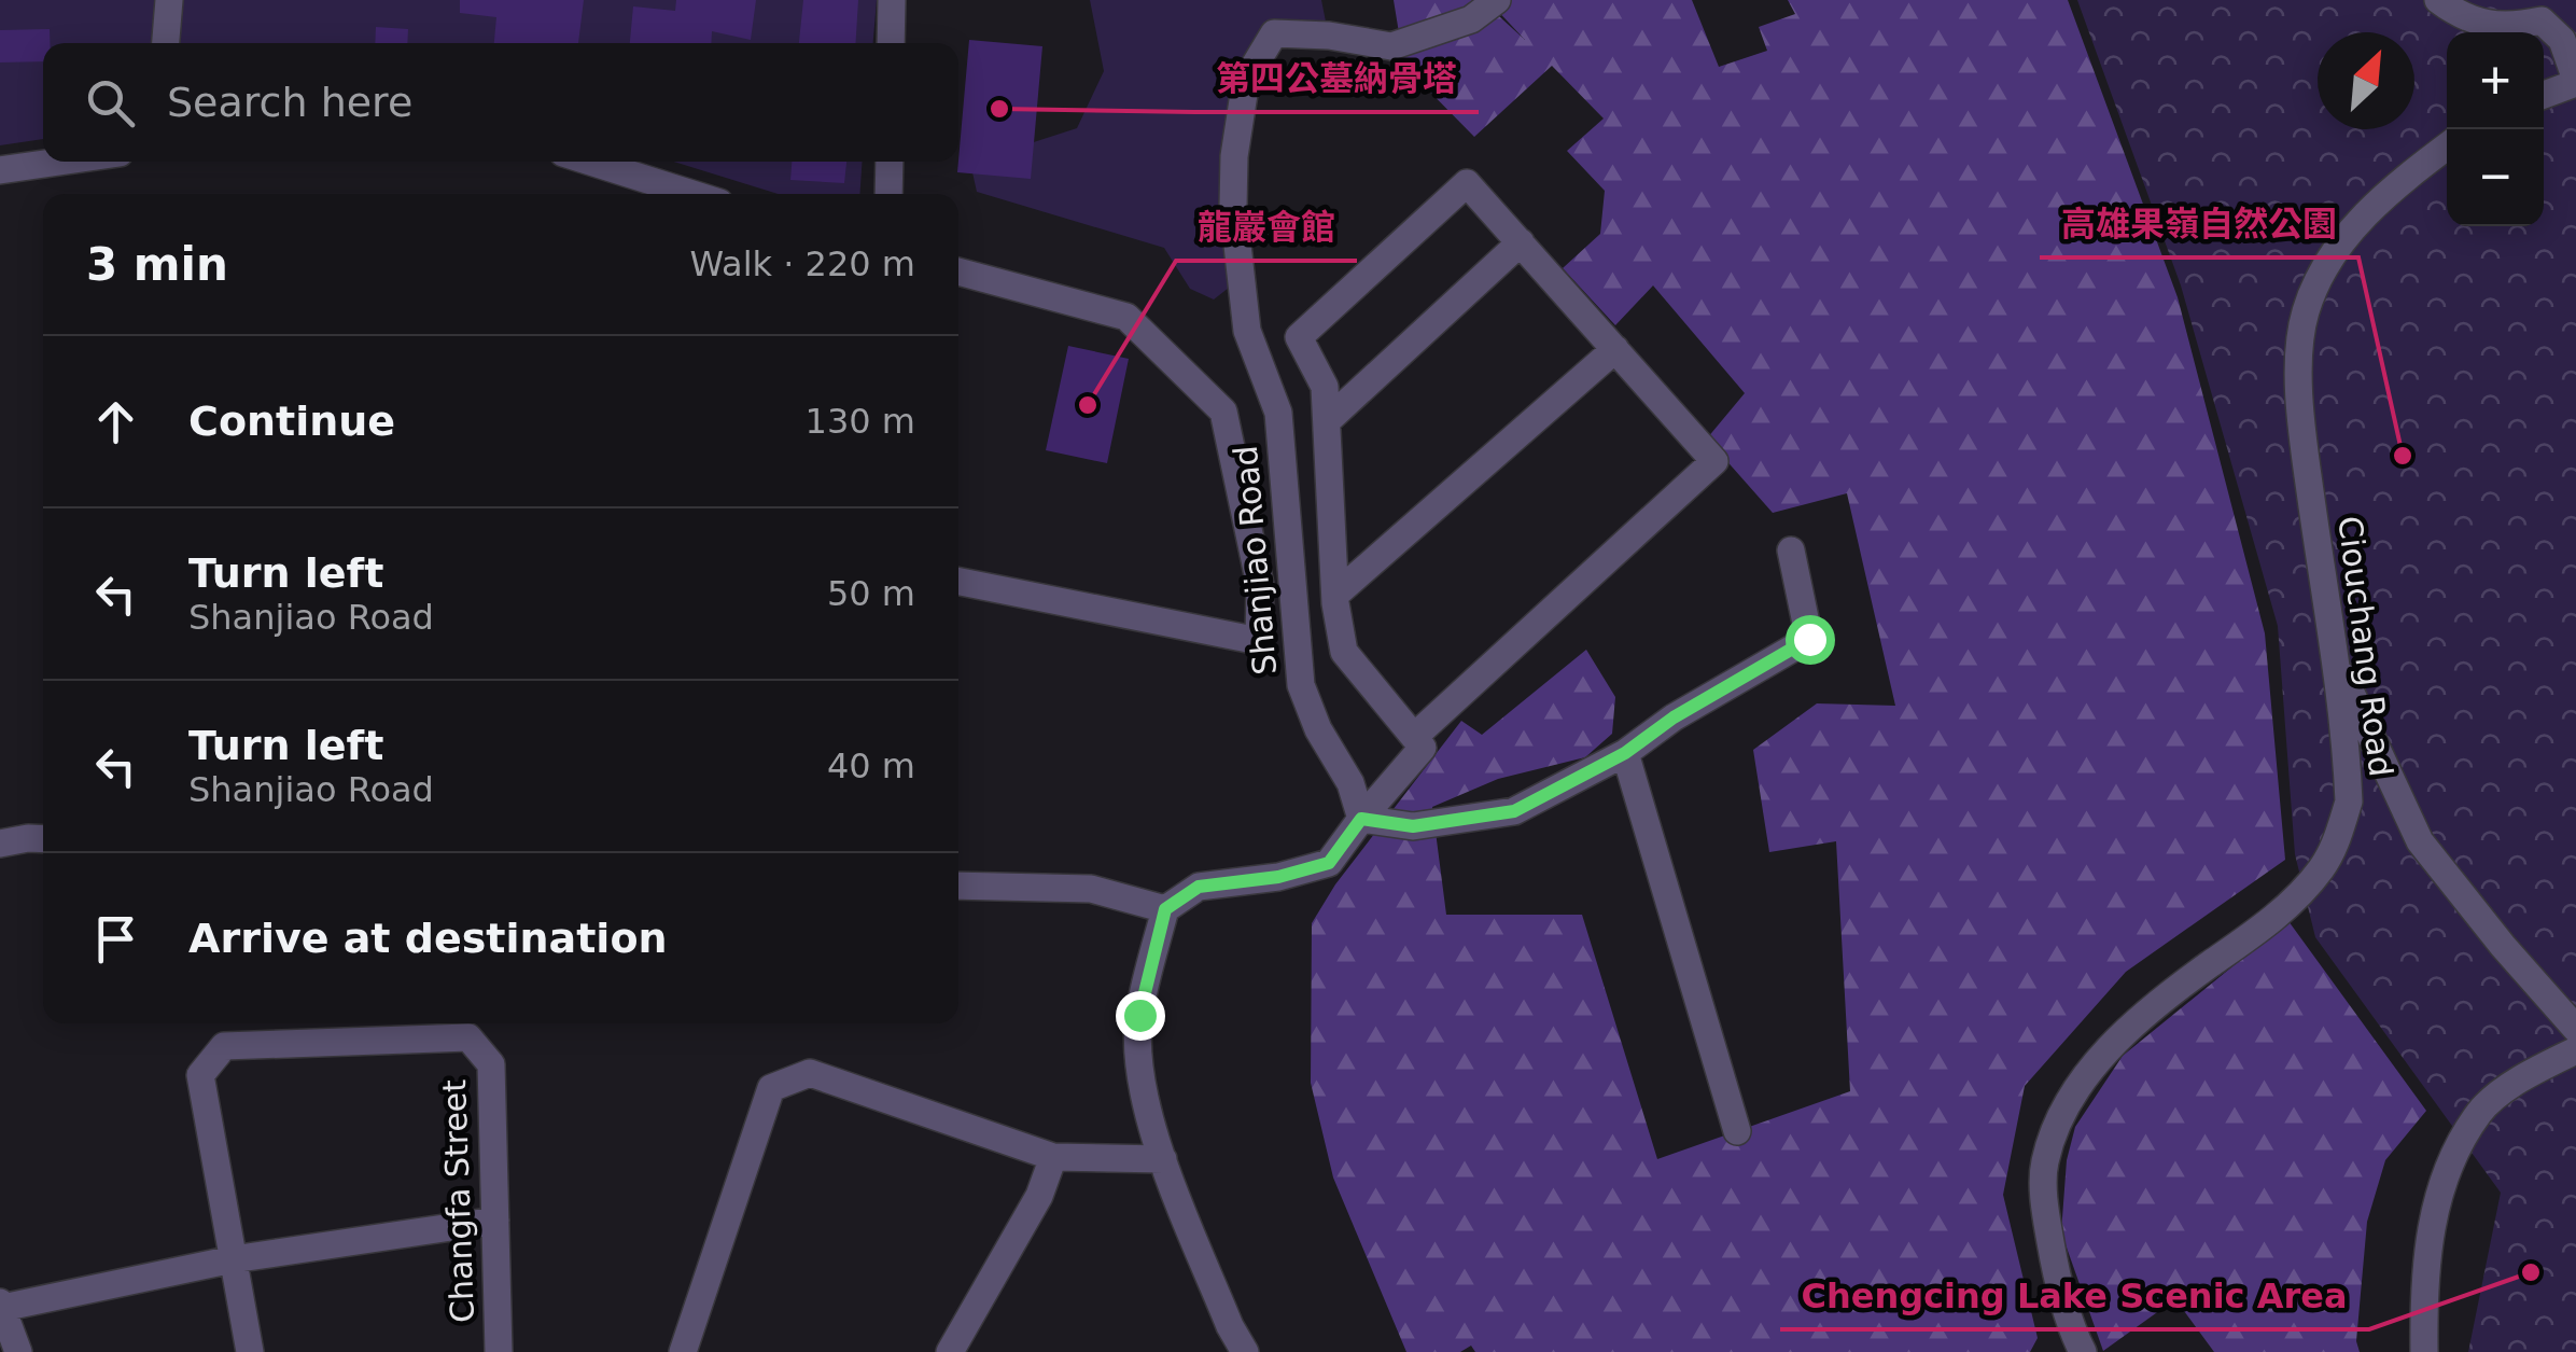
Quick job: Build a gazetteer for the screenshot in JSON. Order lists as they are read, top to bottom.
{
  "streets": {
    "street": ["Shanjiao Road", "Ciouchang Road", "Changfa Street"]
  },
  "places": [
    "第四公墓納骨塔",
    "龍巖會館",
    "高雄果嶺自然公園",
    "Chengcing Lake Scenic Area"
  ],
  "north": "top right",
  "page": {
    "map_buttons": ["+", "−"],
    "search": "Search here",
    "heading": ["3 min", "Walk · 220 m"],
    "list": [
      ["Continue", "130 m"],
      ["Turn left", "Shanjiao Road", "50 m"],
      ["Turn left", "Shanjiao Road", "40 m"],
      "Arrive at destination"
    ]
  }
}
